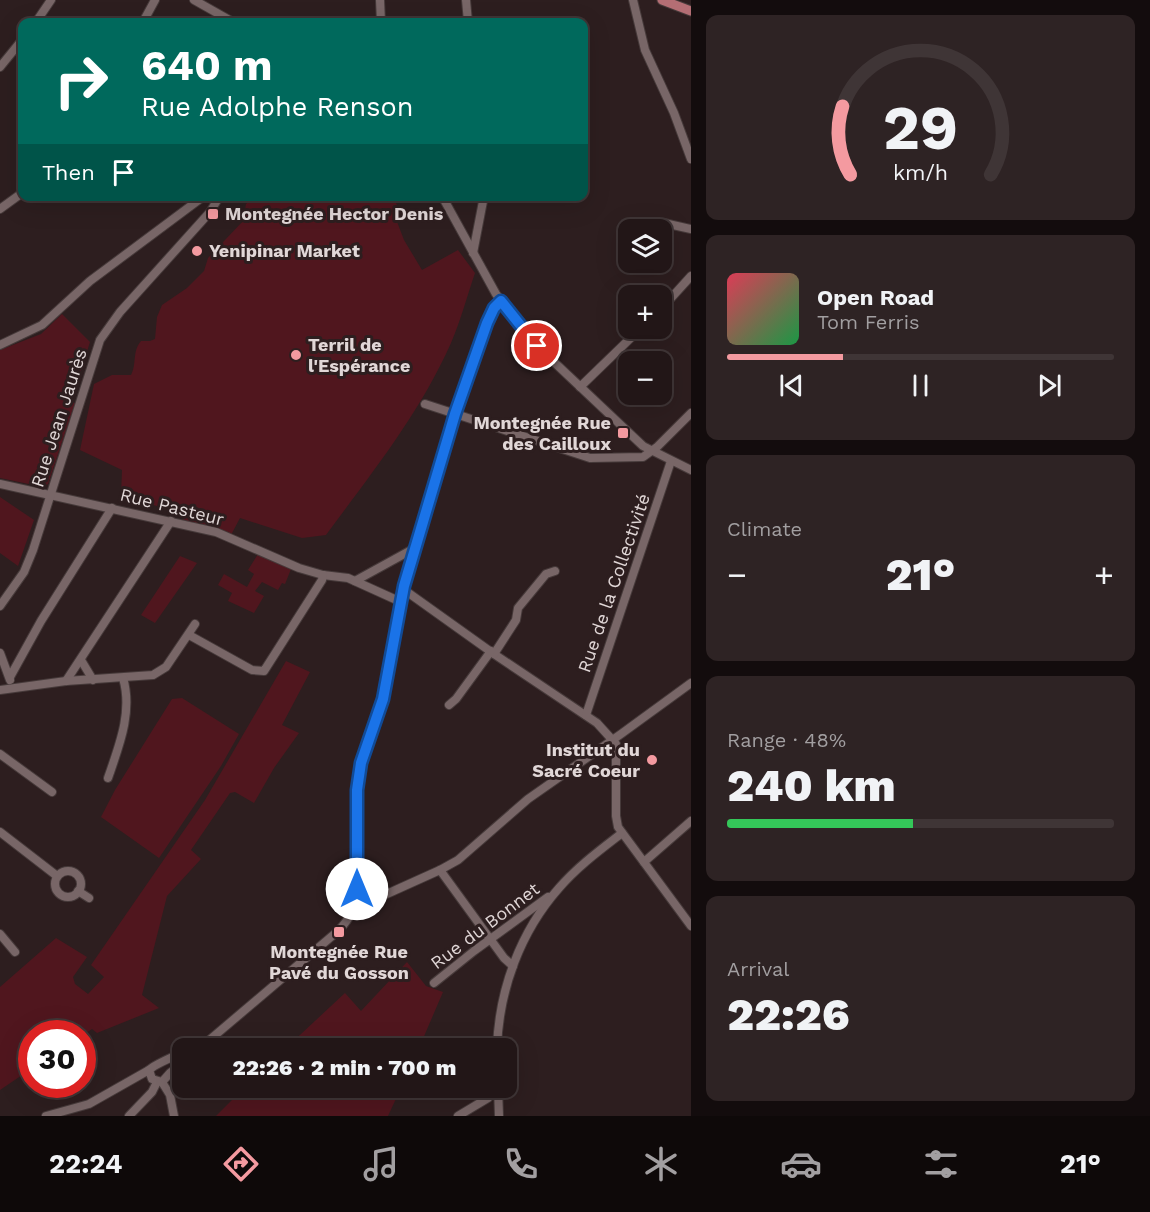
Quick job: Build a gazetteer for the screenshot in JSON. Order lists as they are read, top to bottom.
{
  "streets": {
    "street": [
      "Rue Jean Jaurès",
      "Rue Pasteur",
      "Rue de la Collectivité",
      "Rue du Bonnet"
    ]
  },
  "crossings": [
    ["Rue Jean Jaurès", "Rue Pasteur"]
  ],
  "places": {
    "transit": ["Montegnée Hector Denis", "Montegnée Rue des Cailloux", "Montegnée Rue Pavé du Gosson"],
    "other": ["Yenipinar Market", "Terril de l'Espérance", "Institut du Sacré Coeur"]
  },
  "page": {
    "turn": ["640 m", "Rue Adolphe Renson"],
    "then": "Then",
    "map_buttons": ["+", "−"],
    "song": ["Open Road", "Tom Ferris"],
    "tile": [
      "Climate",
      ["Range · 48%", "240 km"],
      ["Arrival", "22:26"]
    ],
    "heat": ["−", "21°", "+"],
    "limit": "30",
    "trip": "22:26 · 2 min · 700 m",
    "tabs": ["22:24", "21°"],
    "gauge": ["29", "km/h"]
  }
}
